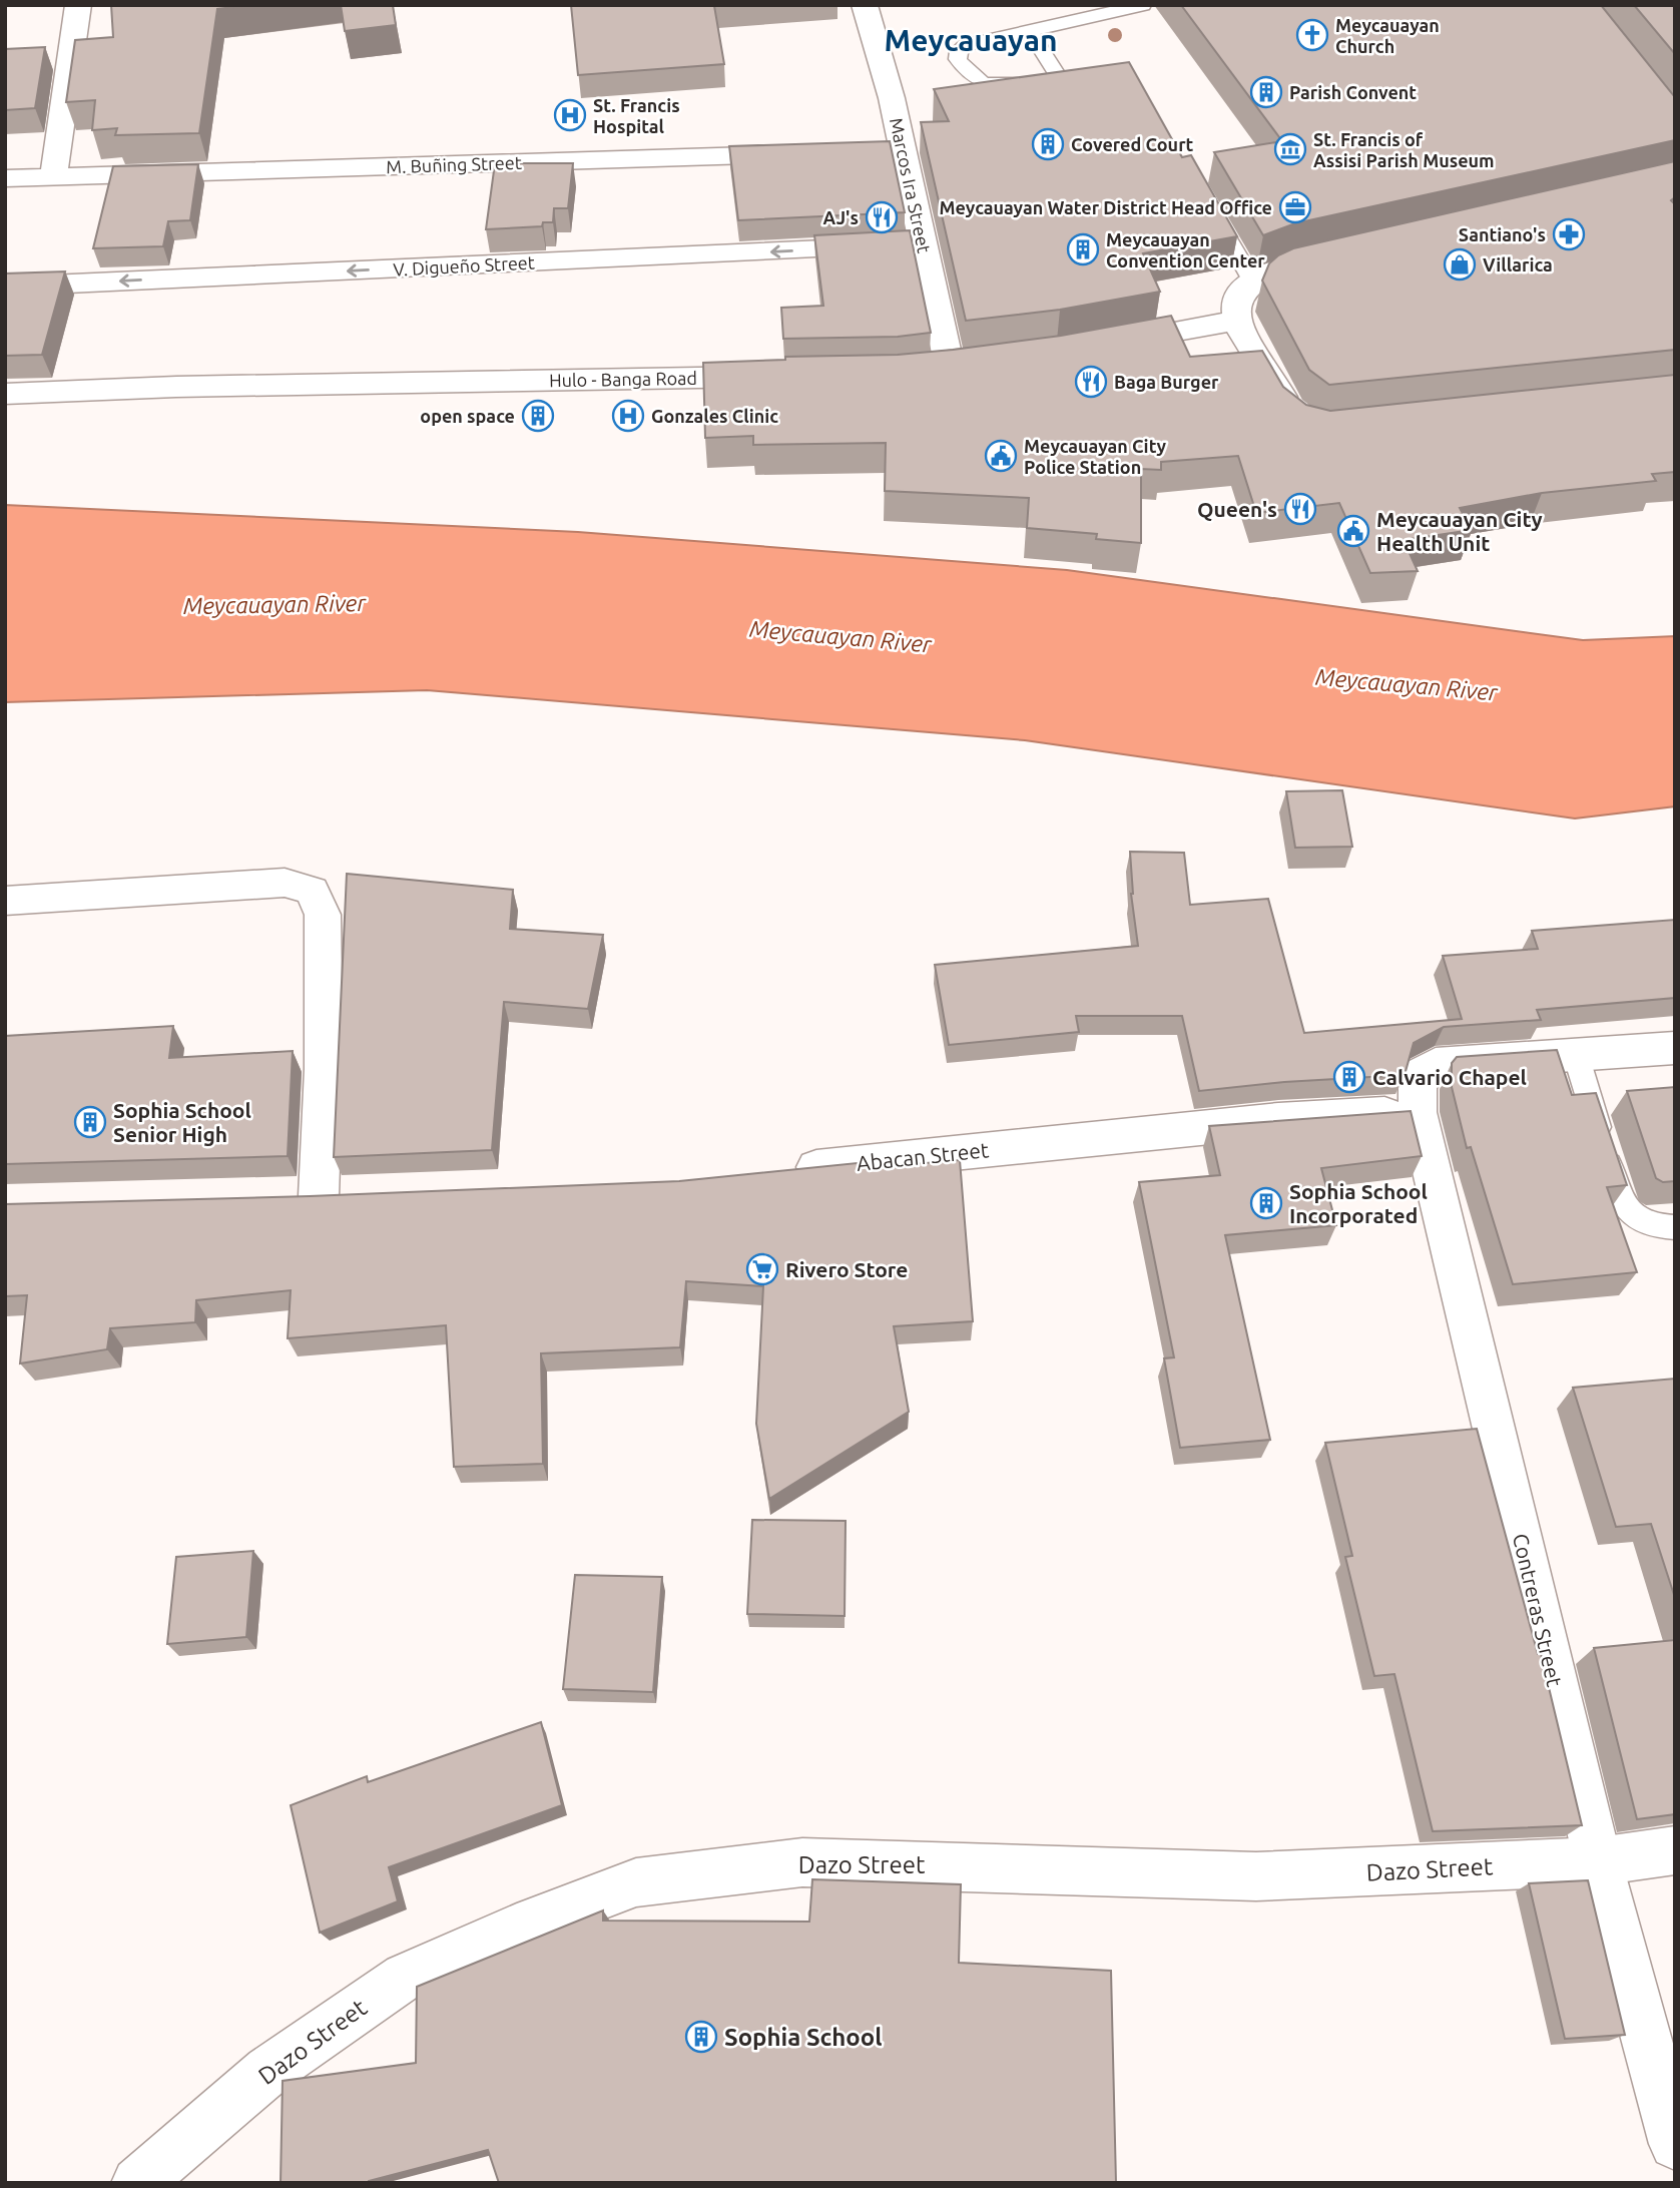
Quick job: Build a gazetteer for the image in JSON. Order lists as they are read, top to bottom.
{
  "streets": {
    "street": [
      "M. Buñing Street",
      "Marcos Ira Street",
      "V. Digueño Street",
      "Hulo - Banga Road",
      "Abacan Street",
      "Contreras Street",
      "Dazo Street"
    ]
  },
  "crossings": [
    ["Marcos Ira Street", "V. Digueño Street"],
    ["Abacan Street", "Contreras Street"],
    ["Contreras Street", "Dazo Street"]
  ],
  "one_way": ["V. Digueño Street"],
  "districts": ["Meycauayan"],
  "water": ["Meycauayan River"],
  "places": {
    "church": ["Meycauayan Church"],
    "building": [
      "Parish Convent",
      "Covered Court",
      "Meycauayan Convention Center",
      "open space",
      "Calvario Chapel",
      "Sophia School Senior High",
      "Sophia School Incorporated",
      "Sophia School"
    ],
    "hospital": ["St. Francis Hospital", "Gonzales Clinic"],
    "museum": ["St. Francis of Assisi Parish Museum"],
    "office": ["Meycauayan Water District Head Office"],
    "restaurant": ["AJ's", "Baga Burger", "Queen's"],
    "pharmacy": ["Santiano's"],
    "shop": ["Villarica"],
    "public building": ["Meycauayan City Police Station", "Meycauayan City Health Unit"],
    "supermarket": ["Rivero Store"]
  }
}
